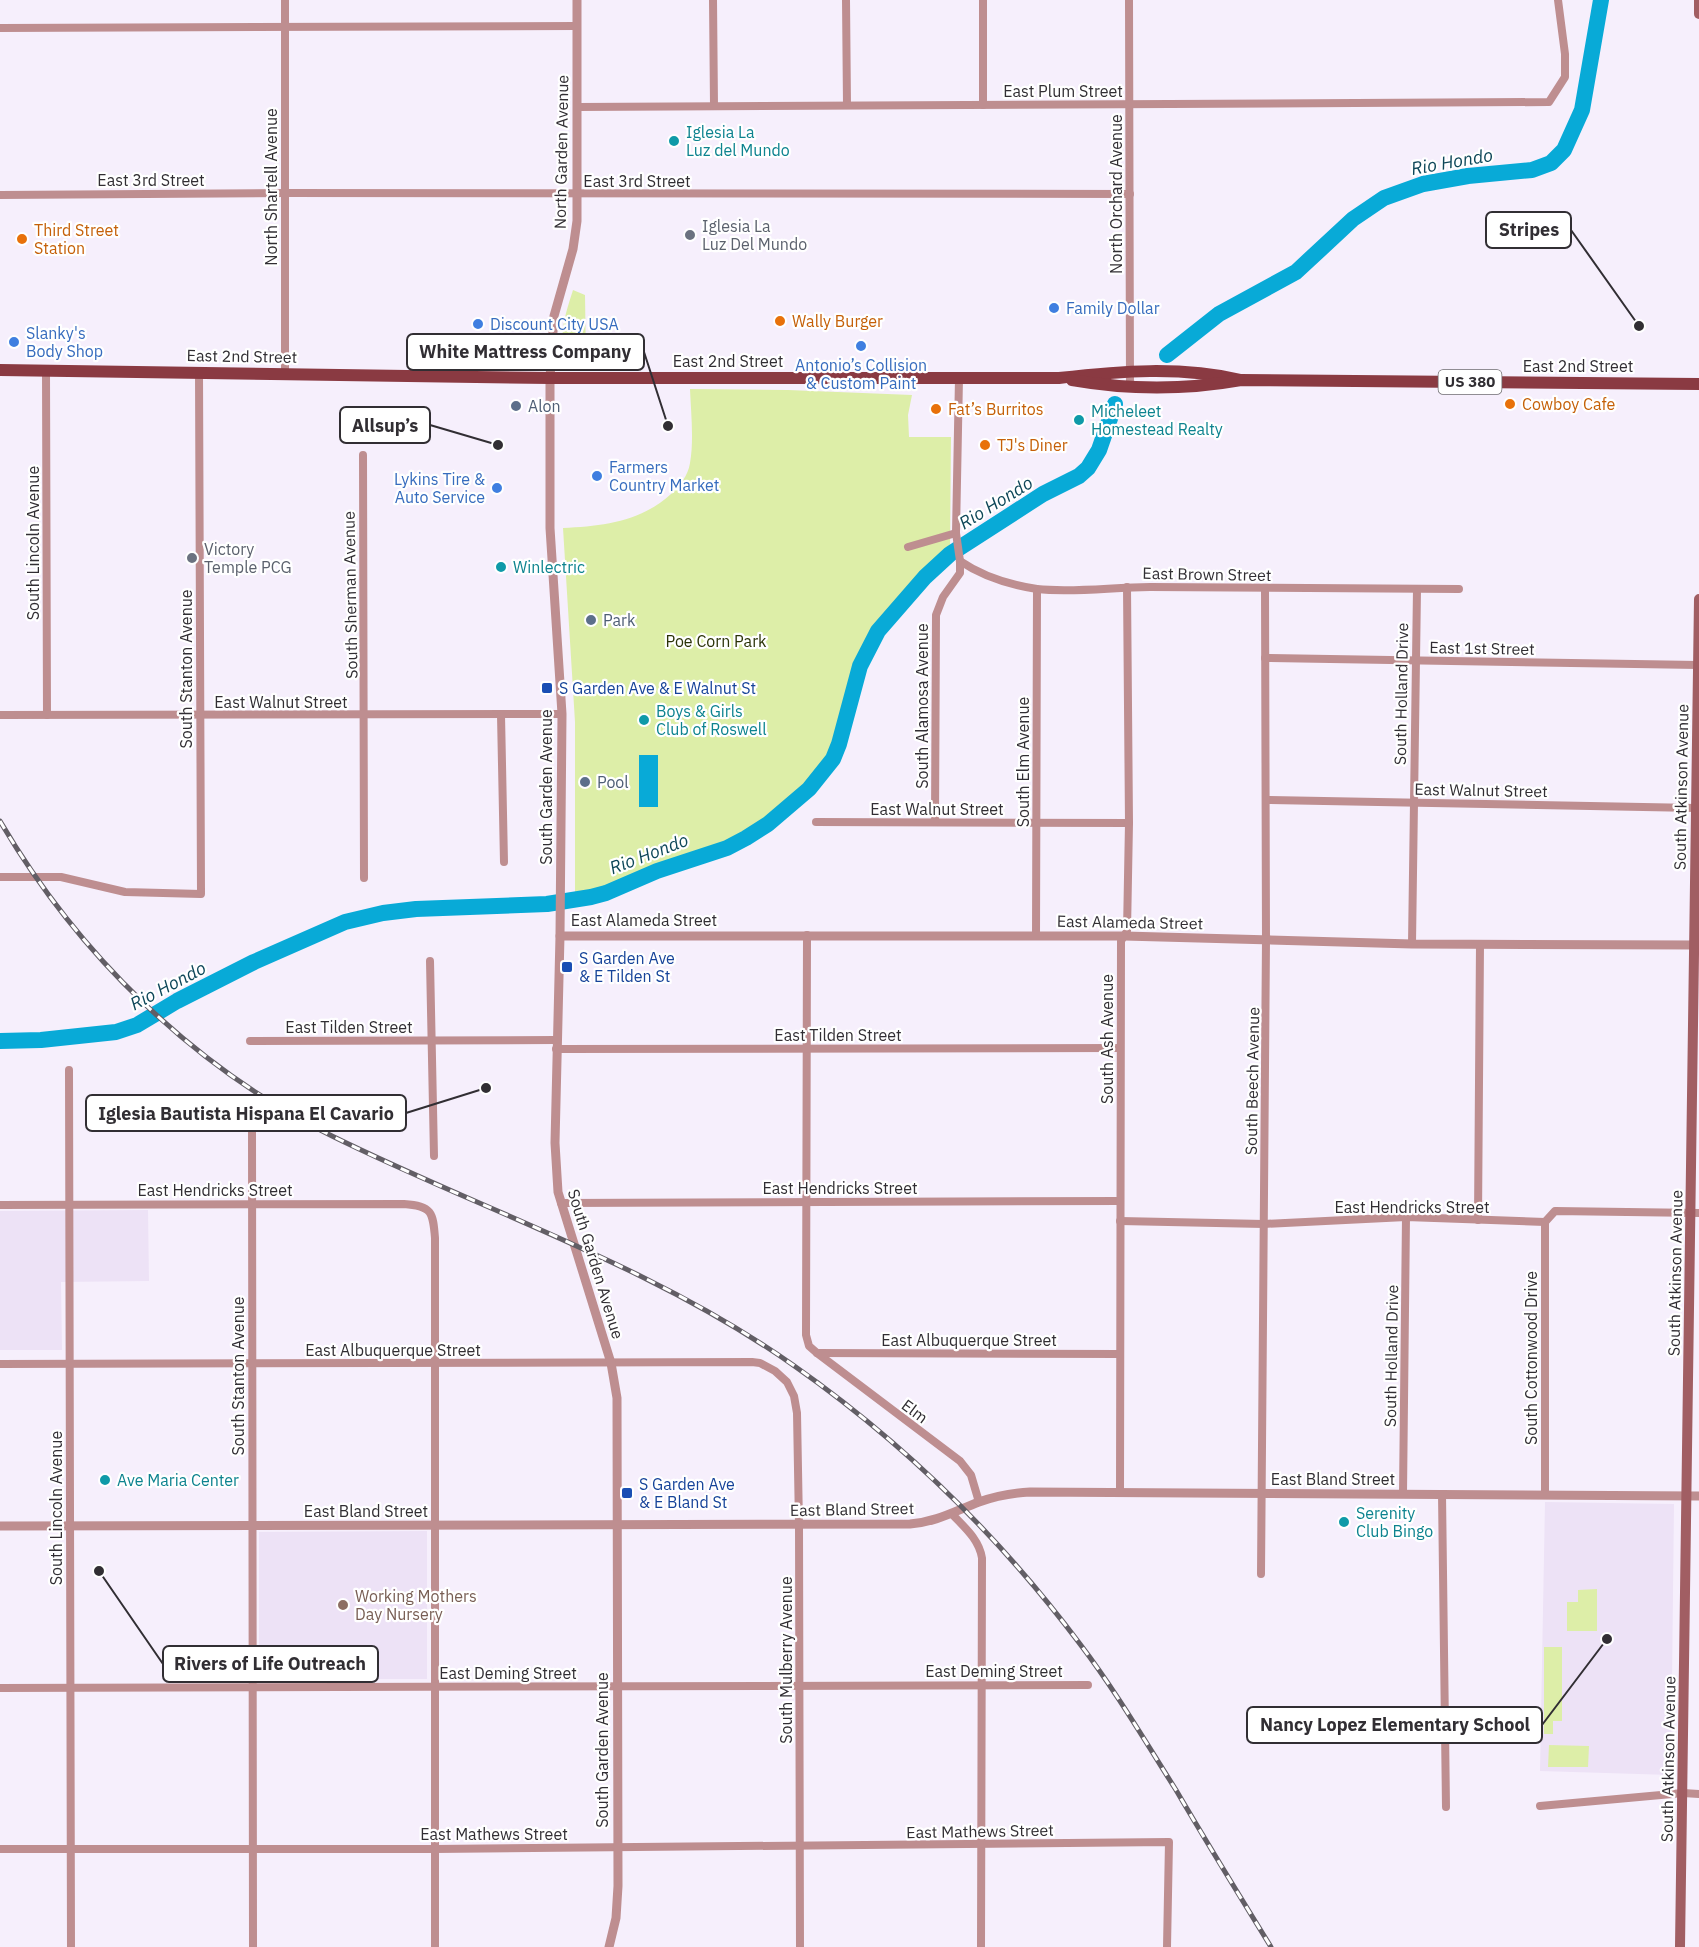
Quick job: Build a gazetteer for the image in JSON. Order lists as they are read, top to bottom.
{
  "streets": {
    "main road": ["East 2nd Street", "US 380", "South Atkinson Avenue"],
    "street": [
      "East Plum Street",
      "North Garden Avenue",
      "East 3rd Street",
      "North Shartell Avenue",
      "North Orchard Avenue",
      "South Lincoln Avenue",
      "East Brown Street",
      "South Sherman Avenue",
      "East 1st Street",
      "South Stanton Avenue",
      "South Holland Drive",
      "East Walnut Street",
      "South Alamosa Avenue",
      "South Elm Avenue",
      "South Garden Avenue",
      "East Alameda Street",
      "East Tilden Street",
      "South Ash Avenue",
      "South Beech Avenue",
      "East Hendricks Street",
      "East Albuquerque Street",
      "South Cottonwood Drive",
      "Elm",
      "East Bland Street",
      "South Mulberry Avenue",
      "East Deming Street",
      "East Mathews Street"
    ]
  },
  "crossings": [
    ["East Plum Street", "North Garden Avenue"],
    ["East Plum Street", "North Orchard Avenue"],
    ["North Garden Avenue", "East 3rd Street"],
    ["North Garden Avenue", "East 2nd Street"],
    ["North Garden Avenue", "South Garden Avenue"],
    ["East 3rd Street", "North Shartell Avenue"],
    ["East 3rd Street", "North Orchard Avenue"],
    ["North Shartell Avenue", "East 2nd Street"],
    ["North Orchard Avenue", "East 2nd Street"],
    ["East 2nd Street", "South Lincoln Avenue"],
    ["East 2nd Street", "South Stanton Avenue"],
    ["South Lincoln Avenue", "East Walnut Street"],
    ["South Lincoln Avenue", "East Hendricks Street"],
    ["South Lincoln Avenue", "East Albuquerque Street"],
    ["South Lincoln Avenue", "East Bland Street"],
    ["South Lincoln Avenue", "East Deming Street"],
    ["South Lincoln Avenue", "East Mathews Street"],
    ["East Brown Street", "South Holland Drive"],
    ["East Brown Street", "South Alamosa Avenue"],
    ["East Brown Street", "South Elm Avenue"],
    ["East Brown Street", "South Ash Avenue"],
    ["East Brown Street", "South Beech Avenue"],
    ["South Sherman Avenue", "East Walnut Street"],
    ["East 1st Street", "South Holland Drive"],
    ["East 1st Street", "South Atkinson Avenue"],
    ["East 1st Street", "South Beech Avenue"],
    ["South Stanton Avenue", "East Walnut Street"],
    ["South Stanton Avenue", "East Hendricks Street"],
    ["South Stanton Avenue", "East Albuquerque Street"],
    ["South Stanton Avenue", "East Bland Street"],
    ["South Stanton Avenue", "East Deming Street"],
    ["South Stanton Avenue", "East Mathews Street"],
    ["South Holland Drive", "East Walnut Street"],
    ["South Holland Drive", "East Alameda Street"],
    ["South Holland Drive", "East Hendricks Street"],
    ["South Holland Drive", "East Bland Street"],
    ["East Walnut Street", "South Alamosa Avenue"],
    ["East Walnut Street", "South Elm Avenue"],
    ["East Walnut Street", "South Garden Avenue"],
    ["East Walnut Street", "South Atkinson Avenue"],
    ["East Walnut Street", "South Ash Avenue"],
    ["East Walnut Street", "South Beech Avenue"],
    ["South Elm Avenue", "East Alameda Street"],
    ["South Garden Avenue", "East Alameda Street"],
    ["South Garden Avenue", "East Tilden Street"],
    ["South Garden Avenue", "East Hendricks Street"],
    ["South Garden Avenue", "East Albuquerque Street"],
    ["South Garden Avenue", "East Bland Street"],
    ["South Garden Avenue", "East Deming Street"],
    ["South Garden Avenue", "East Mathews Street"],
    ["South Atkinson Avenue", "East Alameda Street"],
    ["South Atkinson Avenue", "East Hendricks Street"],
    ["South Atkinson Avenue", "East Bland Street"],
    ["East Alameda Street", "South Ash Avenue"],
    ["East Alameda Street", "South Beech Avenue"],
    ["East Tilden Street", "South Ash Avenue"],
    ["South Ash Avenue", "East Hendricks Street"],
    ["South Ash Avenue", "East Albuquerque Street"],
    ["South Ash Avenue", "East Bland Street"],
    ["South Beech Avenue", "East Hendricks Street"],
    ["South Beech Avenue", "East Bland Street"],
    ["East Hendricks Street", "East Albuquerque Street"],
    ["East Hendricks Street", "South Cottonwood Drive"],
    ["East Albuquerque Street", "Elm"],
    ["East Albuquerque Street", "South Mulberry Avenue"],
    ["South Cottonwood Drive", "East Bland Street"],
    ["Elm", "East Bland Street"],
    ["East Bland Street", "South Mulberry Avenue"],
    ["South Mulberry Avenue", "East Deming Street"],
    ["South Mulberry Avenue", "East Mathews Street"]
  ],
  "water": ["Rio Hondo"],
  "parks": ["Poe Corn Park"],
  "places": {
    "other": [
      "Iglesia La Luz del Mundo",
      "Iglesia La Luz Del Mundo",
      "Third Street Station",
      "Family Dollar",
      "Wally Burger",
      "Discount City USA",
      "Stripes",
      "Slanky's Body Shop",
      "Antonio’s Collision & Custom Paint",
      "Cowboy Cafe",
      "Alon",
      "Fat’s Burritos",
      "Micheleet Homestead Realty",
      "White Mattress Company",
      "Allsup’s",
      "TJ's Diner",
      "Farmers Country Market",
      "Lykins Tire & Auto Service",
      "Victory Temple PCG",
      "Winlectric",
      "Park",
      "Boys & Girls Club of Roswell",
      "Pool",
      "Iglesia Bautista Hispana El Cavario",
      "Ave Maria Center",
      "Serenity Club Bingo",
      "Rivers of Life Outreach",
      "Working Mothers Day Nursery",
      "Nancy Lopez Elementary School"
    ],
    "transit": ["S Garden Ave & E Walnut St", "S Garden Ave & E Tilden St", "S Garden Ave & E Bland St"]
  }
}
